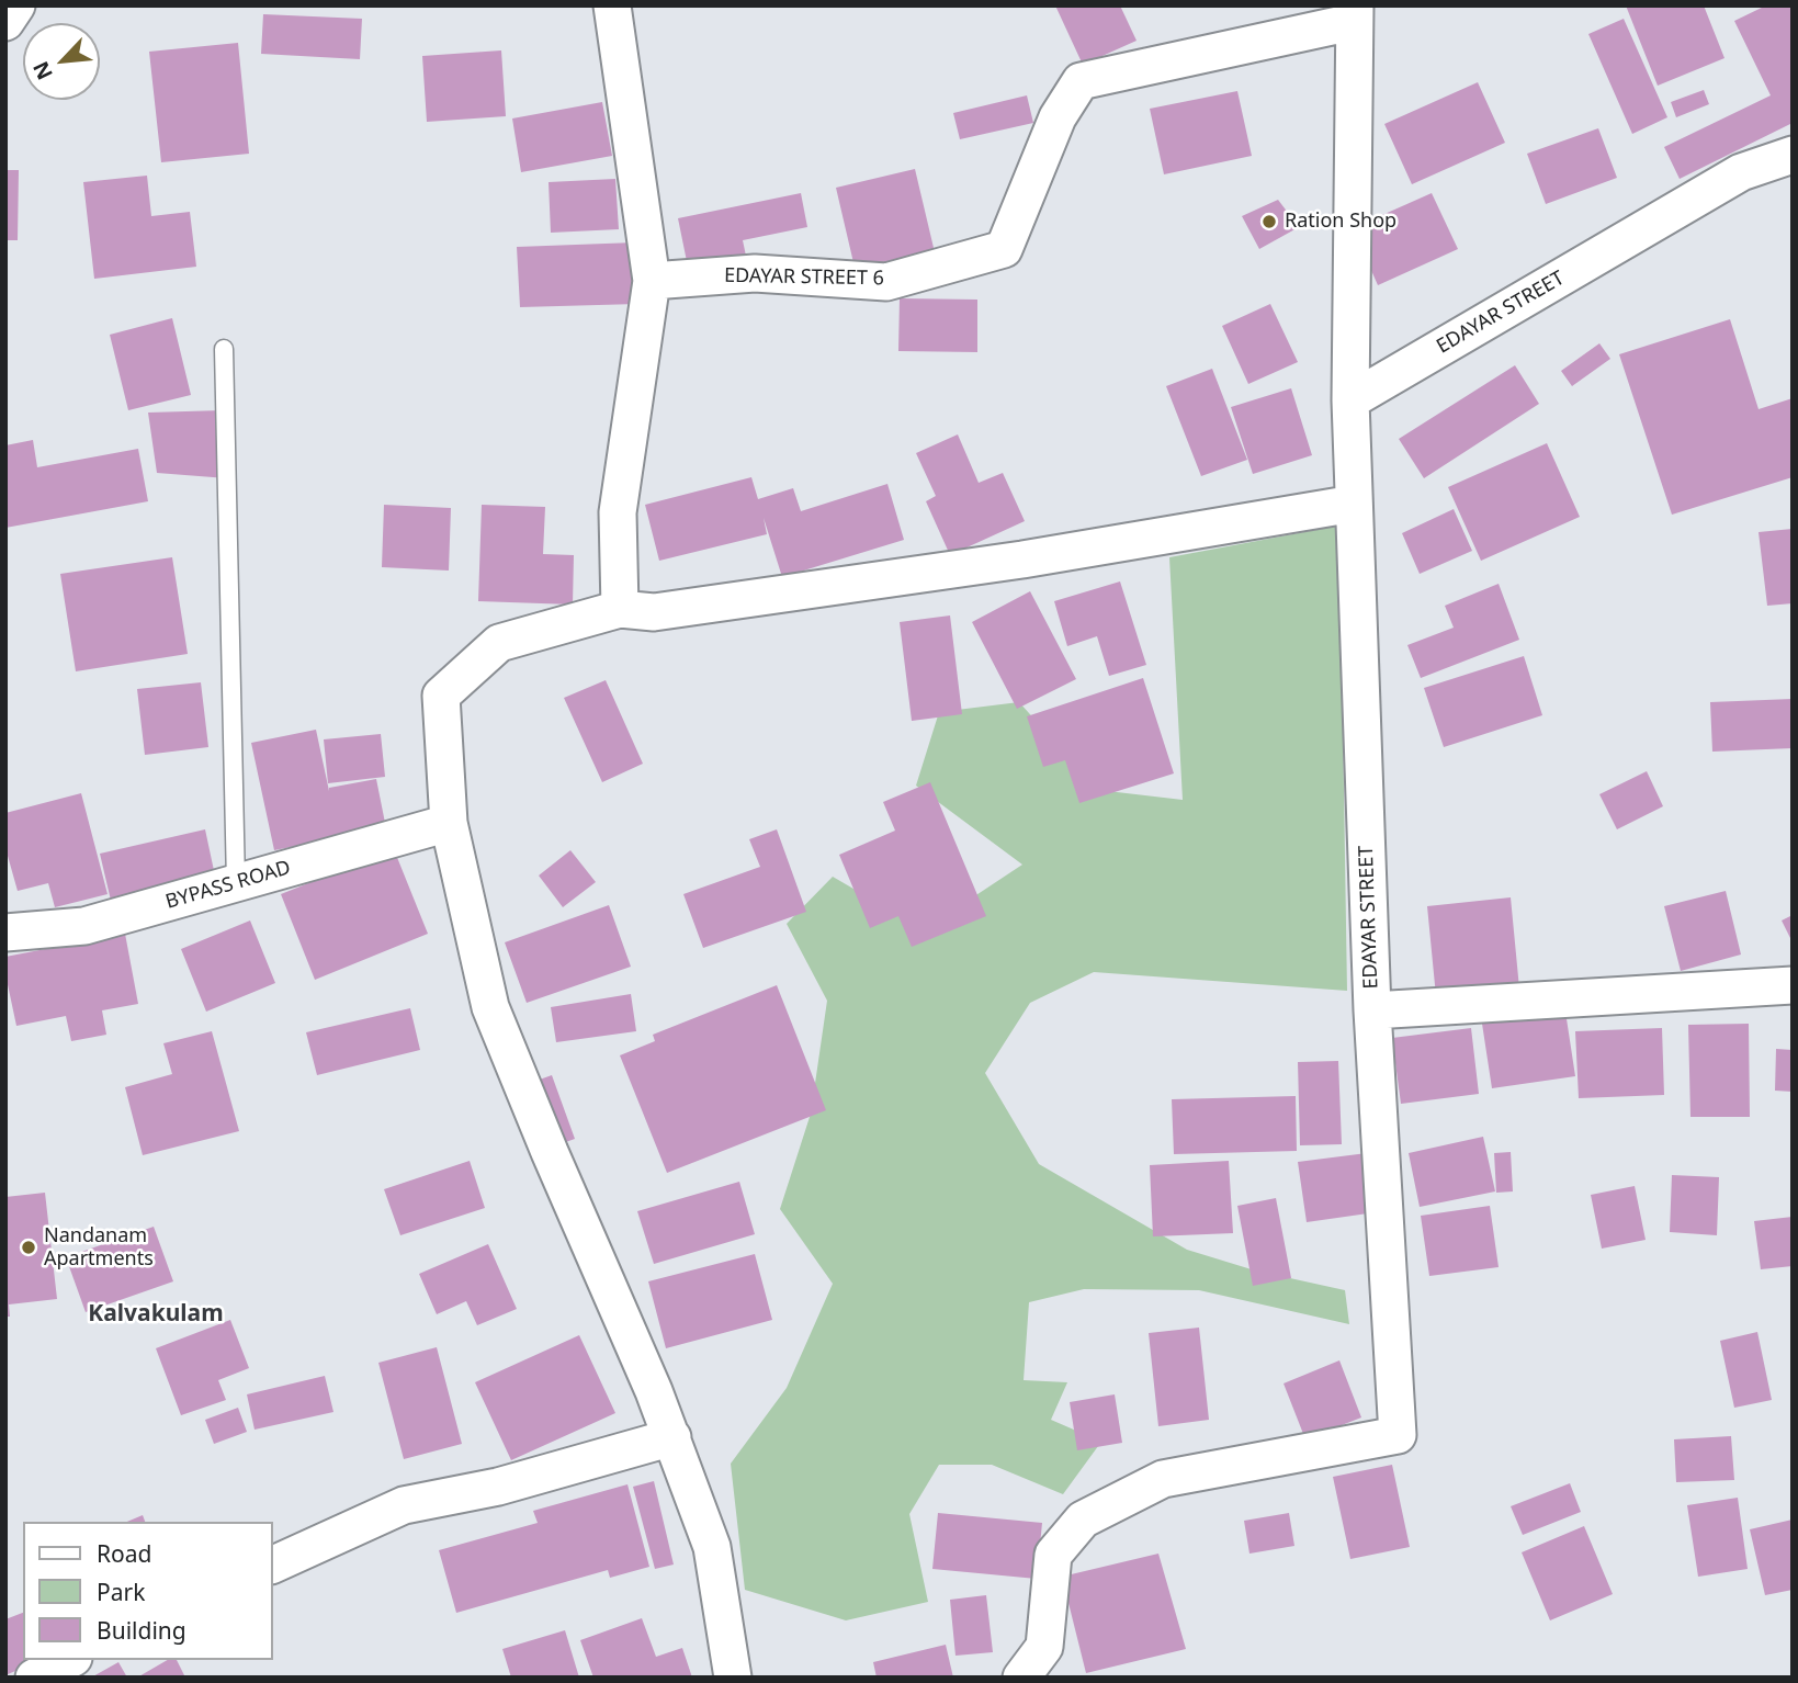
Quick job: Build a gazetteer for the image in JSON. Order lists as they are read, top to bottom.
{
  "streets": {
    "street": ["EDAYAR STREET 6", "EDAYAR STREET", "BYPASS ROAD"]
  },
  "districts": ["Kalvakulam"],
  "places": ["Ration Shop", "Nandanam Apartments"],
  "legend": ["Road", "Park", "Building"],
  "north": "bottom left"
}
